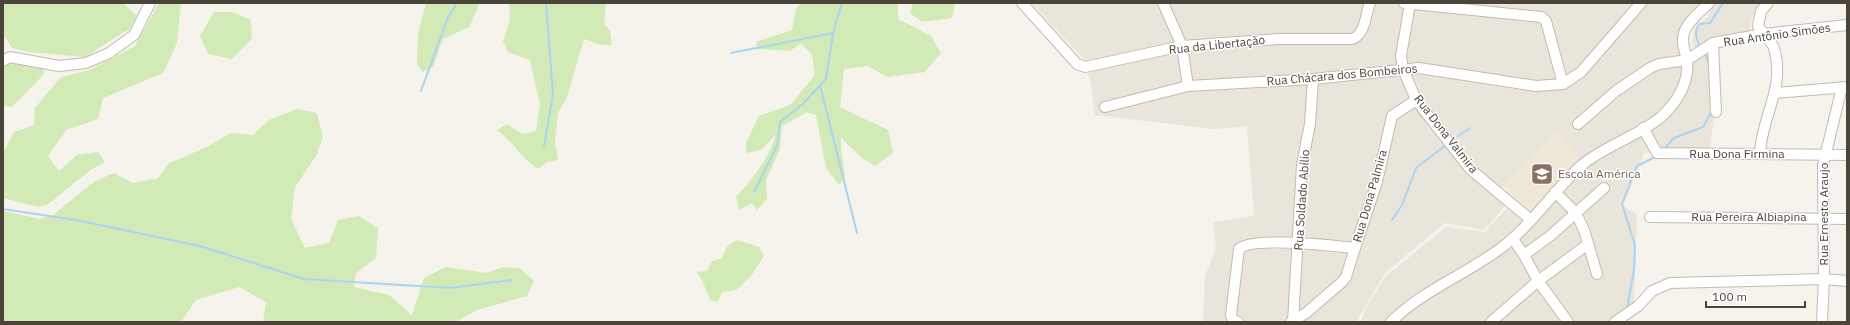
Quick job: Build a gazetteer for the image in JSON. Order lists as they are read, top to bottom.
{
  "streets": {
    "street": [
      "Rua Antônio Simões",
      "Rua da Libertação",
      "Rua Chácara dos Bombeiros",
      "Rua Dona Valmira",
      "Rua Dona Firmina",
      "Rua Dona Palmira",
      "Rua Soldado Abílio",
      "Rua Ernesto Araujo",
      "Rua Pereira Albiapina"
    ]
  },
  "crossings": [
    ["Rua Chácara dos Bombeiros", "Rua Dona Valmira"],
    ["Rua Chácara dos Bombeiros", "Rua Soldado Abílio"],
    ["Rua Dona Valmira", "Rua Dona Palmira"],
    ["Rua Dona Firmina", "Rua Ernesto Araujo"],
    ["Rua Dona Palmira", "Rua Soldado Abílio"],
    ["Rua Ernesto Araujo", "Rua Pereira Albiapina"]
  ],
  "places": {
    "school or university": ["Escola América"]
  },
  "scale_bar": "100 m"
}
